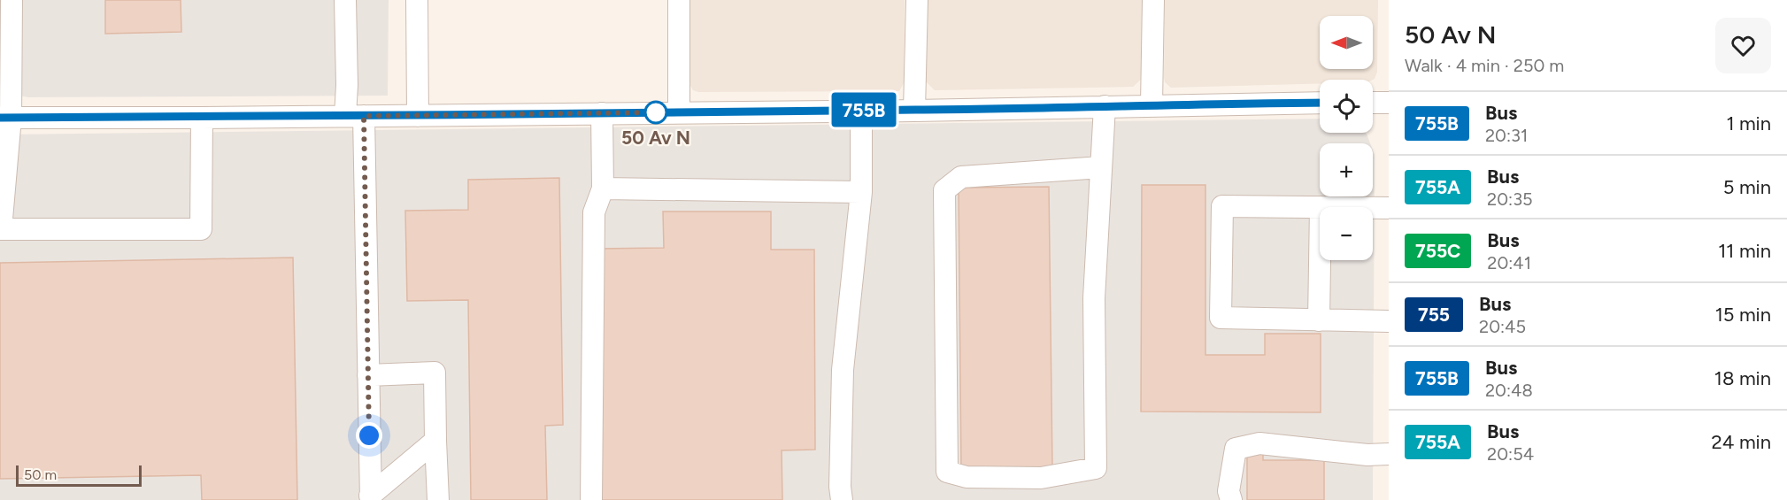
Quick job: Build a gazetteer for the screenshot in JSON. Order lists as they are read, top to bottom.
{
  "places": ["50 Av N"],
  "lines": ["bus line 755B"],
  "scale_bar": "50 m",
  "north": "left",
  "page": {
    "on_map": "755B",
    "heading": ["50 Av N", "Walk · 4 min · 250 m"],
    "map_buttons": ["+", "−"],
    "list": [
      {
        "mark": "755B",
        "name": "Bus",
        "note": "20:31",
        "value": "1 min"
      },
      {
        "mark": "755A",
        "name": "Bus",
        "note": "20:35",
        "value": "5 min"
      },
      {
        "mark": "755C",
        "name": "Bus",
        "note": "20:41",
        "value": "11 min"
      },
      {
        "mark": "755",
        "name": "Bus",
        "note": "20:45",
        "value": "15 min"
      },
      {
        "mark": "755B",
        "name": "Bus",
        "note": "20:48",
        "value": "18 min"
      },
      {
        "mark": "755A",
        "name": "Bus",
        "note": "20:54",
        "value": "24 min"
      }
    ],
    "scale": "50 m"
  }
}
